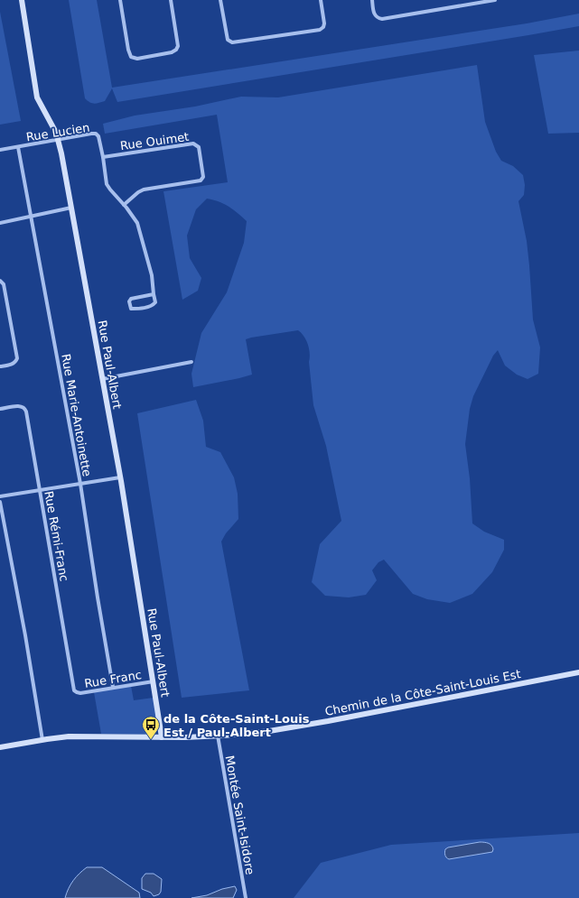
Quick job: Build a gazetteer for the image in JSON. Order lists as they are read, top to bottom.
{
  "streets": {
    "street": [
      "Rue Lucien",
      "Rue Ouimet",
      "Rue Paul-Albert",
      "Rue Marie-Antoinette",
      "Rue Rémi-Franc",
      "Rue Franc",
      "Chemin de la Côte-Saint-Louis Est",
      "Montée Saint-Isidore"
    ]
  },
  "crossings": [
    ["Rue Lucien", "Rue Ouimet"],
    ["Rue Lucien", "Rue Paul-Albert"],
    ["Rue Lucien", "Rue Marie-Antoinette"],
    ["Rue Paul-Albert", "Rue Franc"],
    ["Rue Paul-Albert", "Chemin de la Côte-Saint-Louis Est"],
    ["Rue Marie-Antoinette", "Rue Franc"],
    ["Rue Rémi-Franc", "Rue Franc"],
    ["Chemin de la Côte-Saint-Louis Est", "Montée Saint-Isidore"]
  ],
  "places": {
    "bus stop": ["de la Côte-Saint-Louis Est / Paul-Albert"]
  }
}
